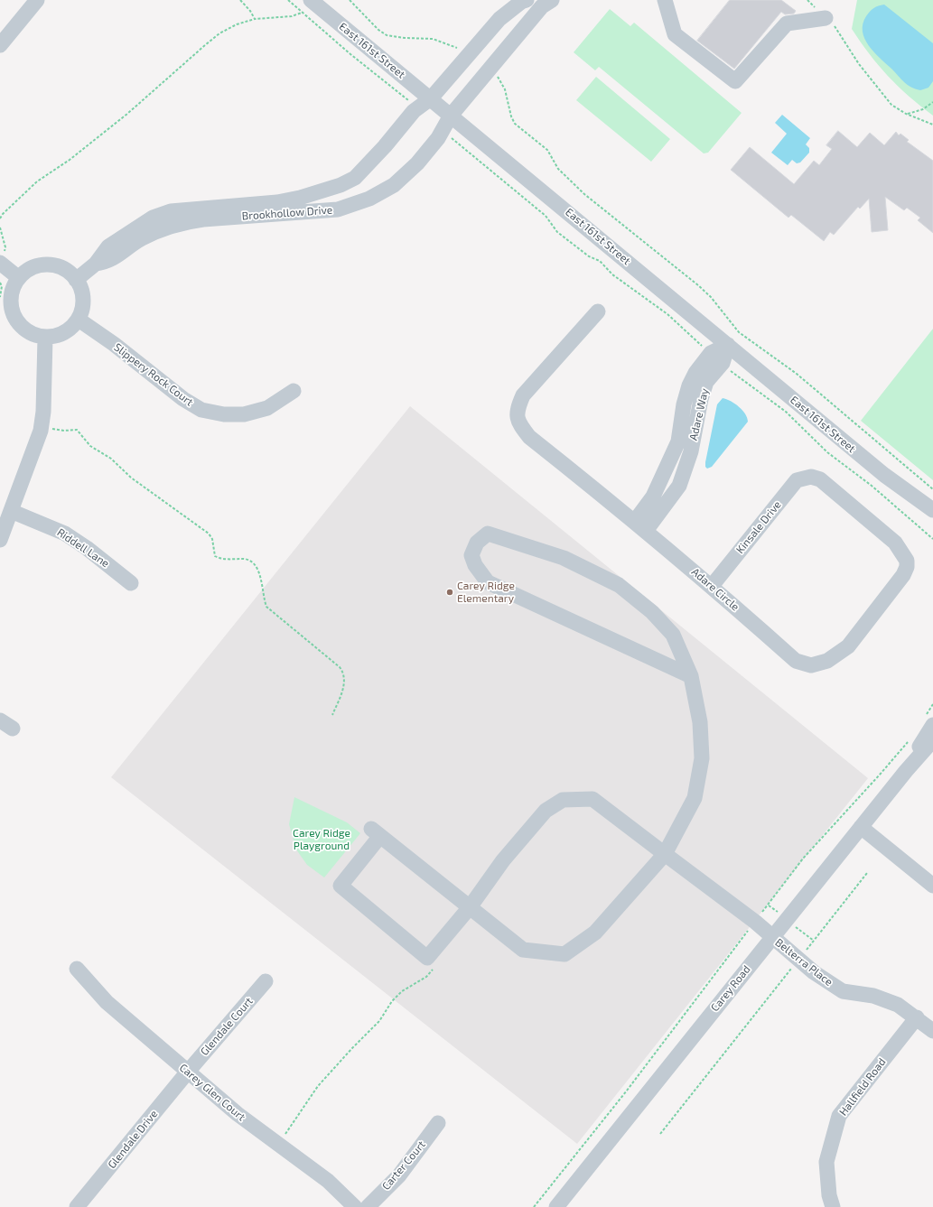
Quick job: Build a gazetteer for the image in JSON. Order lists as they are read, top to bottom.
{
  "streets": {
    "street": [
      "East 161st Street",
      "Brookhollow Drive",
      "Slippery Rock Court",
      "Adare Way",
      "Kinsale Drive",
      "Riddell Lane",
      "Adare Circle",
      "Belterra Place",
      "Carey Road",
      "Glendale Court",
      "Hallfield Road",
      "Carey Glen Court",
      "Glendale Drive",
      "Carter Court"
    ]
  },
  "crossings": [
    ["East 161st Street", "Brookhollow Drive"],
    ["East 161st Street", "Adare Way"],
    ["Brookhollow Drive", "Slippery Rock Court"],
    ["Adare Way", "Adare Circle"],
    ["Kinsale Drive", "Adare Circle"],
    ["Belterra Place", "Carey Road"],
    ["Belterra Place", "Hallfield Road"],
    ["Glendale Court", "Carey Glen Court"],
    ["Glendale Court", "Glendale Drive"],
    ["Carey Glen Court", "Glendale Drive"]
  ],
  "parks": ["Carey Ridge Playground"],
  "places": ["Carey Ridge Elementary"]
}
